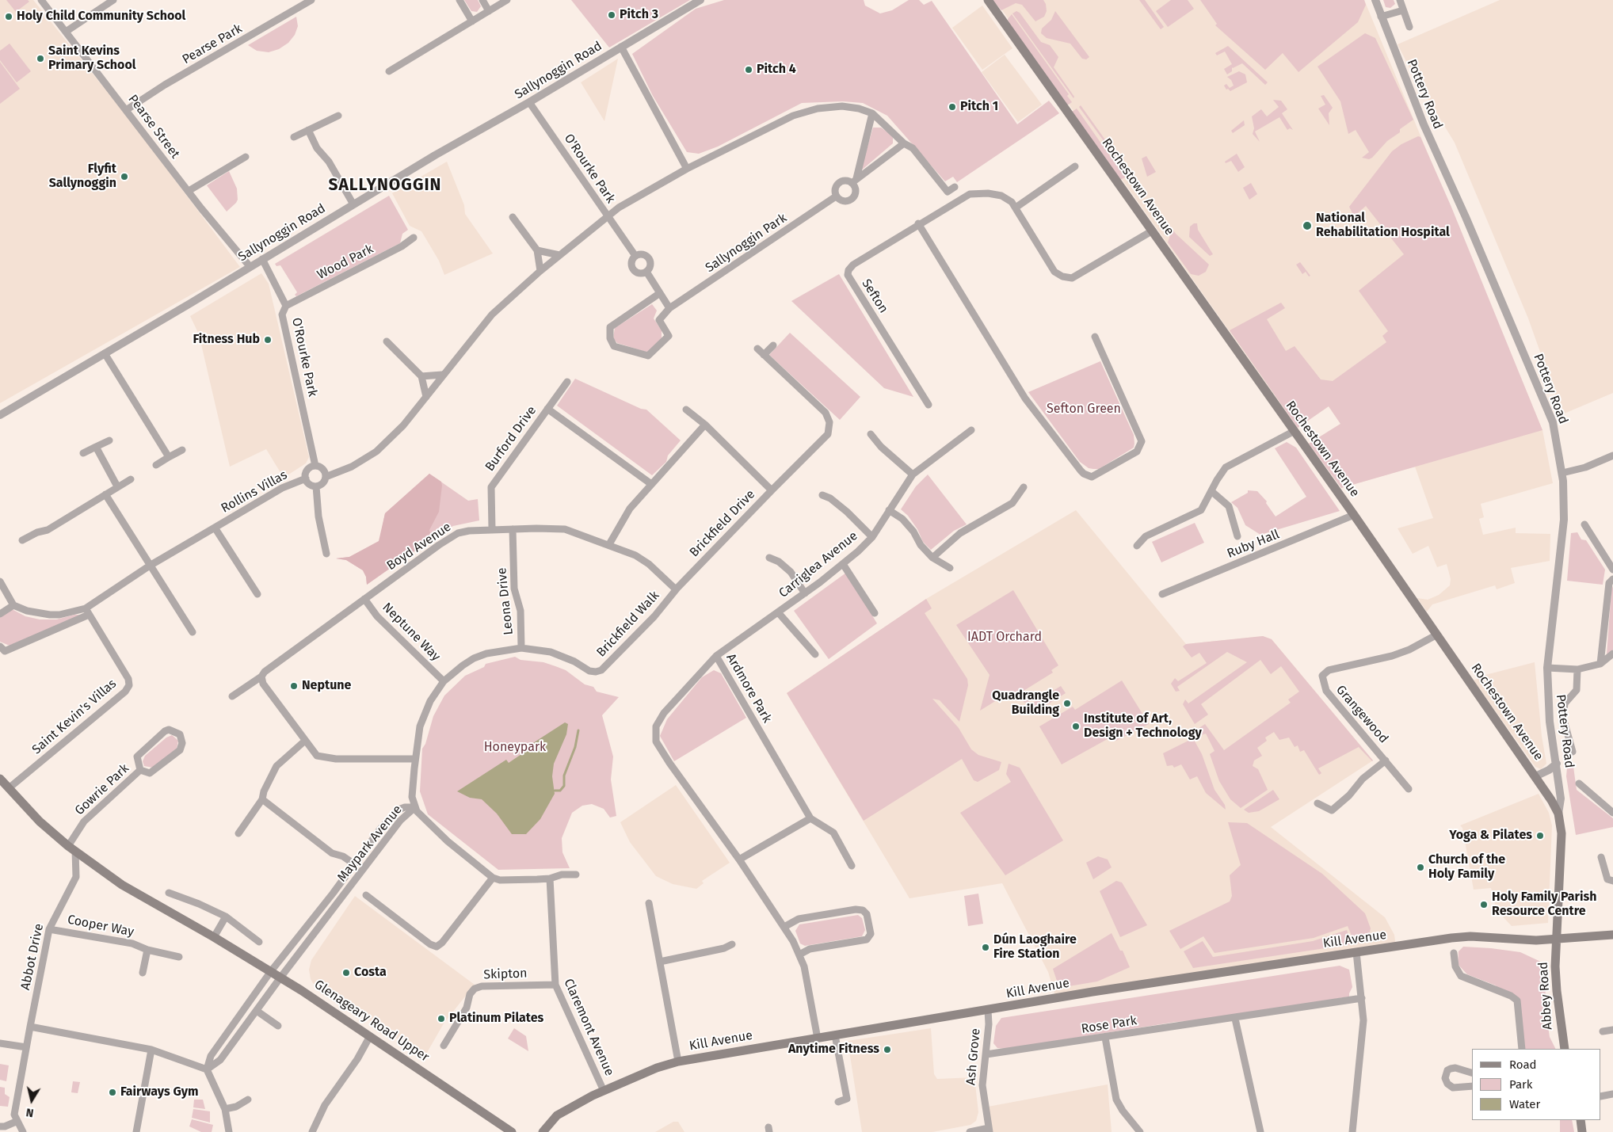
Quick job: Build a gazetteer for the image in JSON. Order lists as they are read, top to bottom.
{
  "streets": {
    "main road": [
      "Rochestown Avenue",
      "Kill Avenue",
      "Abbey Road",
      "Glenageary Road Upper"
    ],
    "street": [
      "Pearse Park",
      "Sallynoggin Road",
      "Pottery Road",
      "Pearse Street",
      "O'Rourke Park",
      "Sallynoggin Park",
      "Wood Park",
      "Sefton",
      "Burford Drive",
      "Rollins Villas",
      "Brickfield Drive",
      "Ruby Hall",
      "Boyd Avenue",
      "Carriglea Avenue",
      "Leona Drive",
      "Brickfield Walk",
      "Neptune Way",
      "Ardmore Park",
      "Grangewood",
      "Saint Kevin's Villas",
      "Gowrie Park",
      "Maypark Avenue",
      "Cooper Way",
      "Abbot Drive",
      "Skipton",
      "Rose Park",
      "Claremont Avenue",
      "Ash Grove"
    ]
  },
  "crossings": [
    ["Pearse Park", "Pearse Street"],
    ["Sallynoggin Road", "Pearse Street"],
    ["Sallynoggin Road", "O'Rourke Park"],
    ["Pottery Road", "Rochestown Avenue"],
    ["O'Rourke Park", "Wood Park"],
    ["O'Rourke Park", "Rollins Villas"],
    ["Rochestown Avenue", "Sefton"],
    ["Rochestown Avenue", "Ruby Hall"],
    ["Rochestown Avenue", "Grangewood"],
    ["Rochestown Avenue", "Kill Avenue"],
    ["Rochestown Avenue", "Abbey Road"],
    ["Burford Drive", "Boyd Avenue"],
    ["Rollins Villas", "Saint Kevin's Villas"],
    ["Brickfield Drive", "Boyd Avenue"],
    ["Brickfield Drive", "Brickfield Walk"],
    ["Boyd Avenue", "Leona Drive"],
    ["Boyd Avenue", "Brickfield Walk"],
    ["Boyd Avenue", "Neptune Way"],
    ["Carriglea Avenue", "Ardmore Park"],
    ["Leona Drive", "Brickfield Walk"],
    ["Ardmore Park", "Kill Avenue"],
    ["Saint Kevin's Villas", "Glenageary Road Upper"],
    ["Gowrie Park", "Abbot Drive"],
    ["Gowrie Park", "Glenageary Road Upper"],
    ["Maypark Avenue", "Glenageary Road Upper"],
    ["Cooper Way", "Abbot Drive"],
    ["Kill Avenue", "Abbey Road"],
    ["Kill Avenue", "Claremont Avenue"],
    ["Kill Avenue", "Ash Grove"],
    ["Abbot Drive", "Glenageary Road Upper"],
    ["Skipton", "Claremont Avenue"],
    ["Rose Park", "Ash Grove"]
  ],
  "districts": ["SALLYNOGGIN"],
  "parks": ["Sefton Green", "IADT Orchard", "Honeypark"],
  "places": [
    "Pitch 3",
    "Holy Child Community School",
    "Saint Kevins Primary School",
    "Pitch 4",
    "Pitch 1",
    "Flyfit Sallynoggin",
    "National Rehabilitation Hospital",
    "Fitness Hub",
    "Neptune",
    "Quadrangle Building",
    "Institute of Art, Design + Technology",
    "Yoga & Pilates",
    "Church of the Holy Family",
    "Holy Family Parish Resource Centre",
    "Dún Laoghaire Fire Station",
    "Costa",
    "Platinum Pilates",
    "Anytime Fitness",
    "Fairways Gym"
  ],
  "legend": ["Road", "Park", "Water"],
  "north": "bottom"
}
